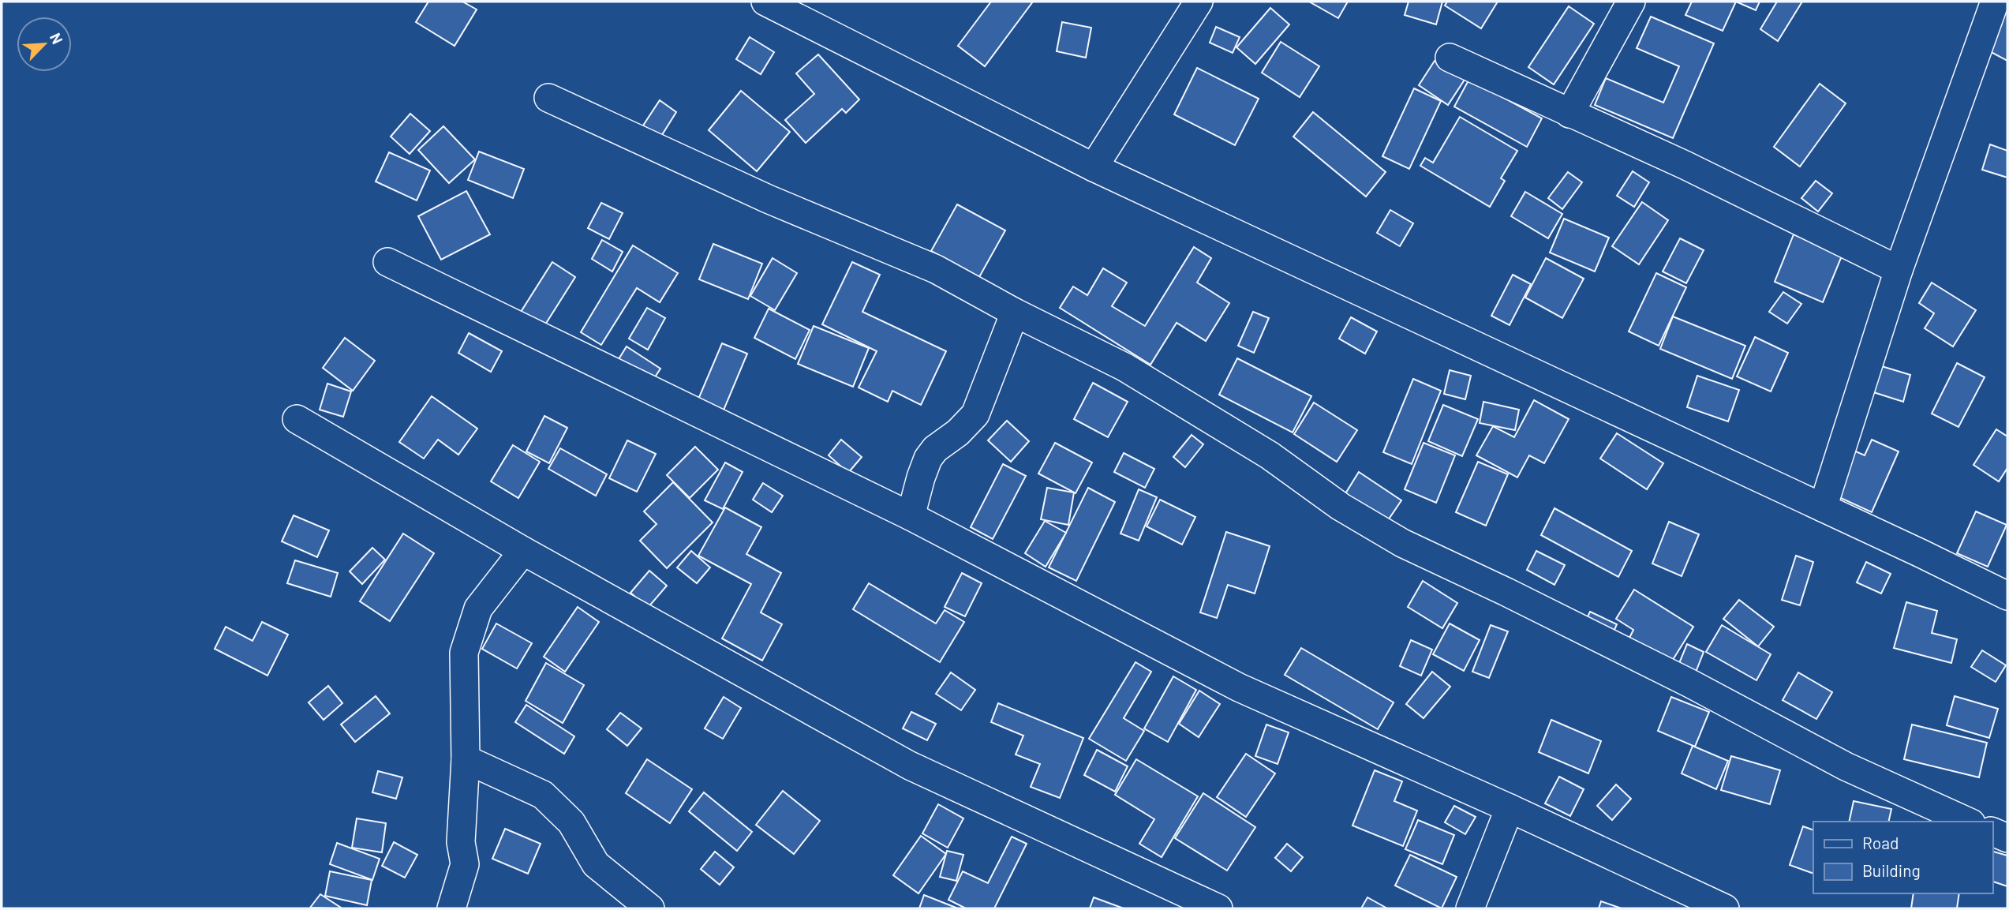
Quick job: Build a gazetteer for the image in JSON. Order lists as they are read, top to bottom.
{
  "legend": ["Road", "Building"],
  "north": "top right"
}
